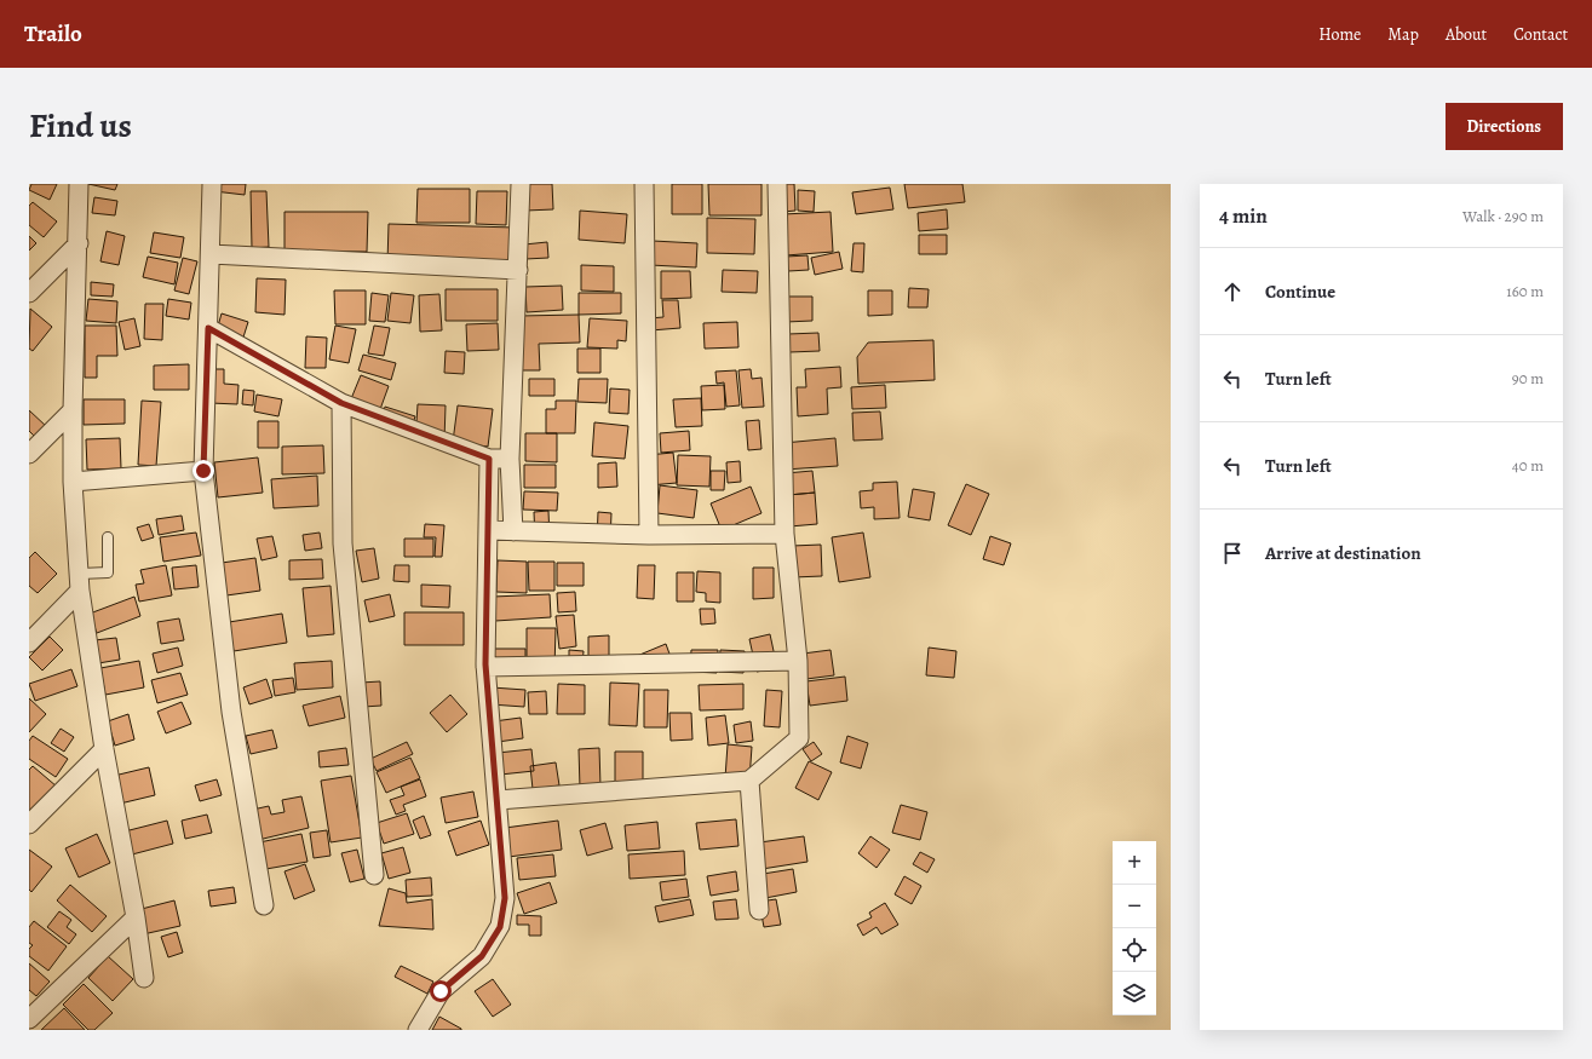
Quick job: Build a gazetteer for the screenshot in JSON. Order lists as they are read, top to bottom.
{
  "page": {
    "header": "Trailo",
    "nav": [
      "Home",
      "Map",
      "About",
      "Contact"
    ],
    "title": "Find us",
    "buttons": "Directions",
    "heading": ["4 min", "Walk · 290 m"],
    "list": [
      ["Continue", "160 m"],
      ["Turn left", "90 m"],
      ["Turn left", "40 m"],
      "Arrive at destination"
    ],
    "map_buttons": ["+", "−"]
  }
}
